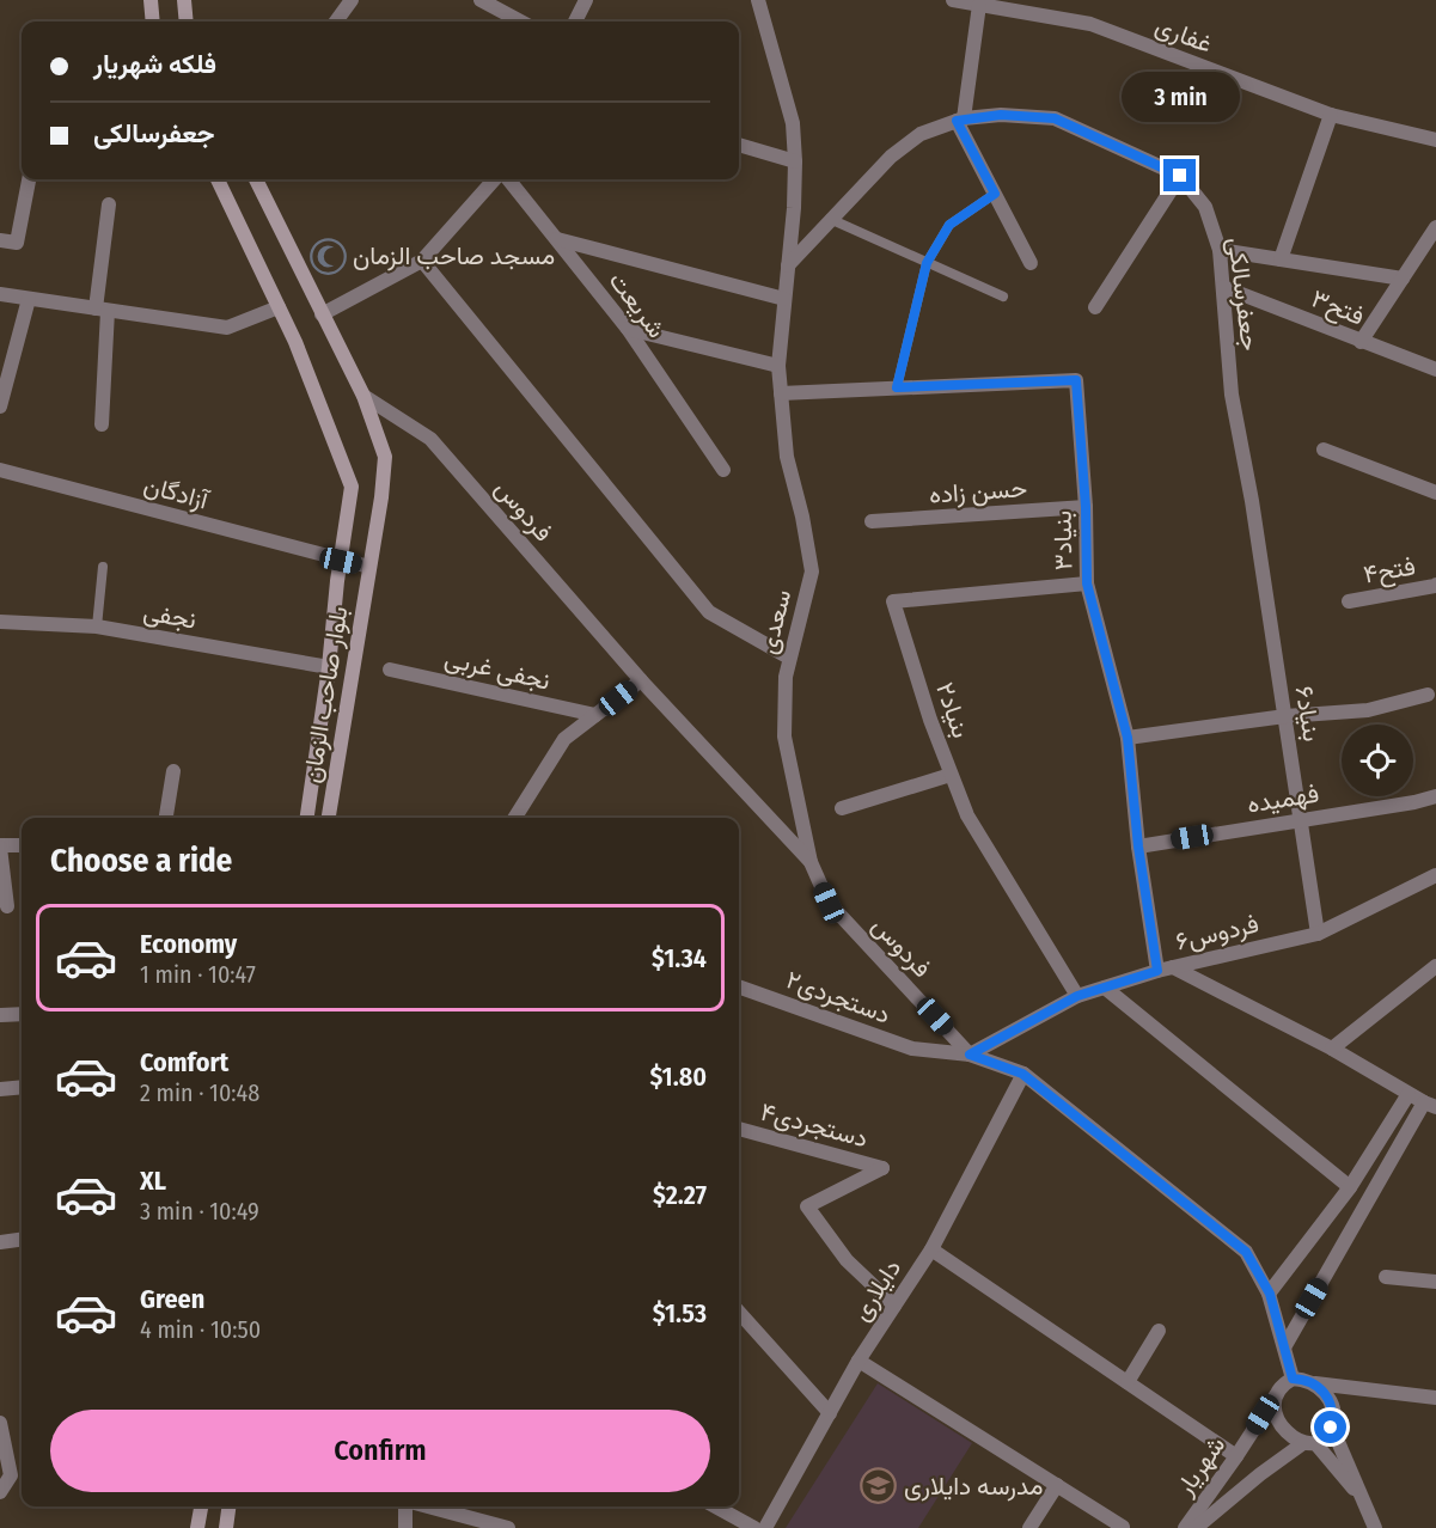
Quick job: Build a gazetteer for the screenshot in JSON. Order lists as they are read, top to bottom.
{
  "streets": {
    "main road": ["بلوار صاحب الزمان"],
    "street": [
      "غفاری",
      "جعفرسالکی",
      "شریعت",
      "فتح۳",
      "حسن زاده",
      "آزادگان",
      "فردوس",
      "بنیاد۳",
      "فتح۴",
      "نجفی",
      "سعدی",
      "نجفی غربی",
      "بنیاد۲",
      "بنیاد۶",
      "فهمیده",
      "فردوس۶",
      "دستجردی۲",
      "دستجردی۴",
      "دایلاری",
      "شهریار"
    ]
  },
  "crossings": [
    ["جعفرسالکی", "فتح۳"],
    ["جعفرسالکی", "سعدی"],
    ["جعفرسالکی", "بنیاد۶"],
    ["حسن زاده", "بنیاد۳"],
    ["آزادگان", "بلوار صاحب الزمان"],
    ["فردوس", "سعدی"],
    ["فردوس", "بلوار صاحب الزمان"],
    ["فردوس", "فردوس۶"],
    ["فردوس", "دستجردی۲"],
    ["فردوس", "دایلاری"],
    ["فردوس", "شهریار"],
    ["بنیاد۳", "بنیاد۲"],
    ["بنیاد۳", "فهمیده"],
    ["بنیاد۳", "فردوس۶"],
    ["نجفی", "بلوار صاحب الزمان"],
    ["بنیاد۲", "فردوس۶"],
    ["بنیاد۶", "فهمیده"],
    ["بنیاد۶", "فردوس۶"],
    ["فردوس۶", "دستجردی۲"],
    ["دستجردی۴", "دایلاری"]
  ],
  "places": {
    "mosque": ["مسجد صاحب الزمان"],
    "school or university": ["مدرسه دایلاری"]
  },
  "page": {
    "banner": ["فلکه شهریار", "جعفرسالکی"],
    "bubble": "3 min",
    "heading": "Choose a ride",
    "list": [
      {
        "name": "Economy",
        "note": "1 min · 10:47",
        "value": "$1.34"
      },
      {
        "name": "Comfort",
        "note": "2 min · 10:48",
        "value": "$1.80"
      },
      {
        "name": "XL",
        "note": "3 min · 10:49",
        "value": "$2.27"
      },
      {
        "name": "Green",
        "note": "4 min · 10:50",
        "value": "$1.53"
      }
    ],
    "buttons": "Confirm"
  }
}
